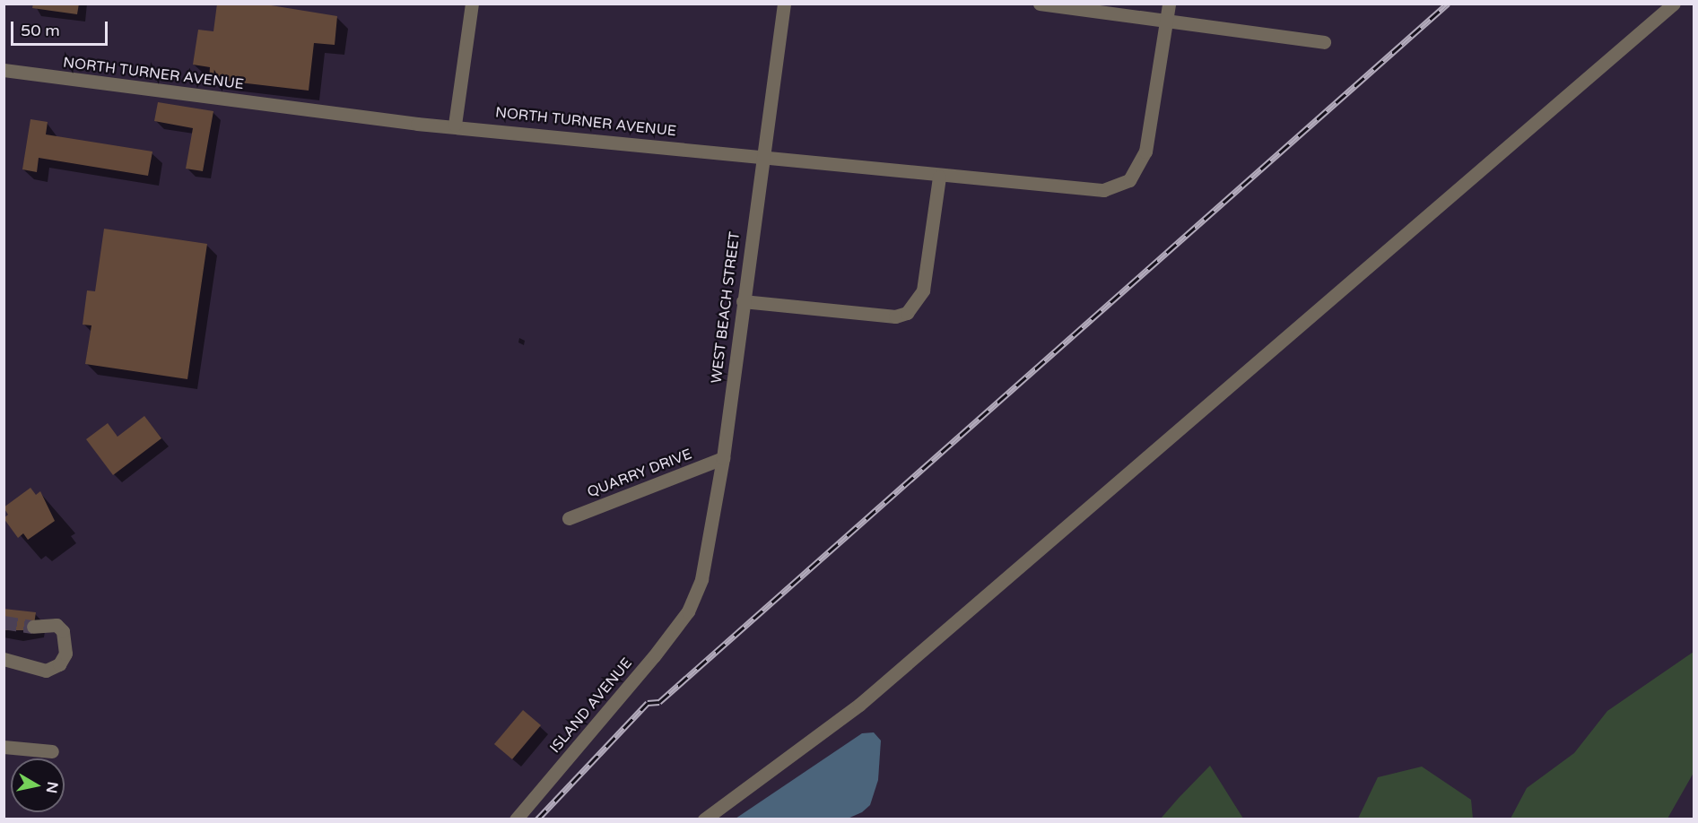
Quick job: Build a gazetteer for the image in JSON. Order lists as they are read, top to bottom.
{
  "streets": {
    "street": [
      "NORTH TURNER AVENUE",
      "WEST BEACH STREET",
      "QUARRY DRIVE",
      "ISLAND AVENUE"
    ]
  },
  "crossings": [
    ["NORTH TURNER AVENUE", "WEST BEACH STREET"],
    ["WEST BEACH STREET", "QUARRY DRIVE"],
    ["WEST BEACH STREET", "ISLAND AVENUE"]
  ],
  "scale_bar": "50 m",
  "north": "right"
}
